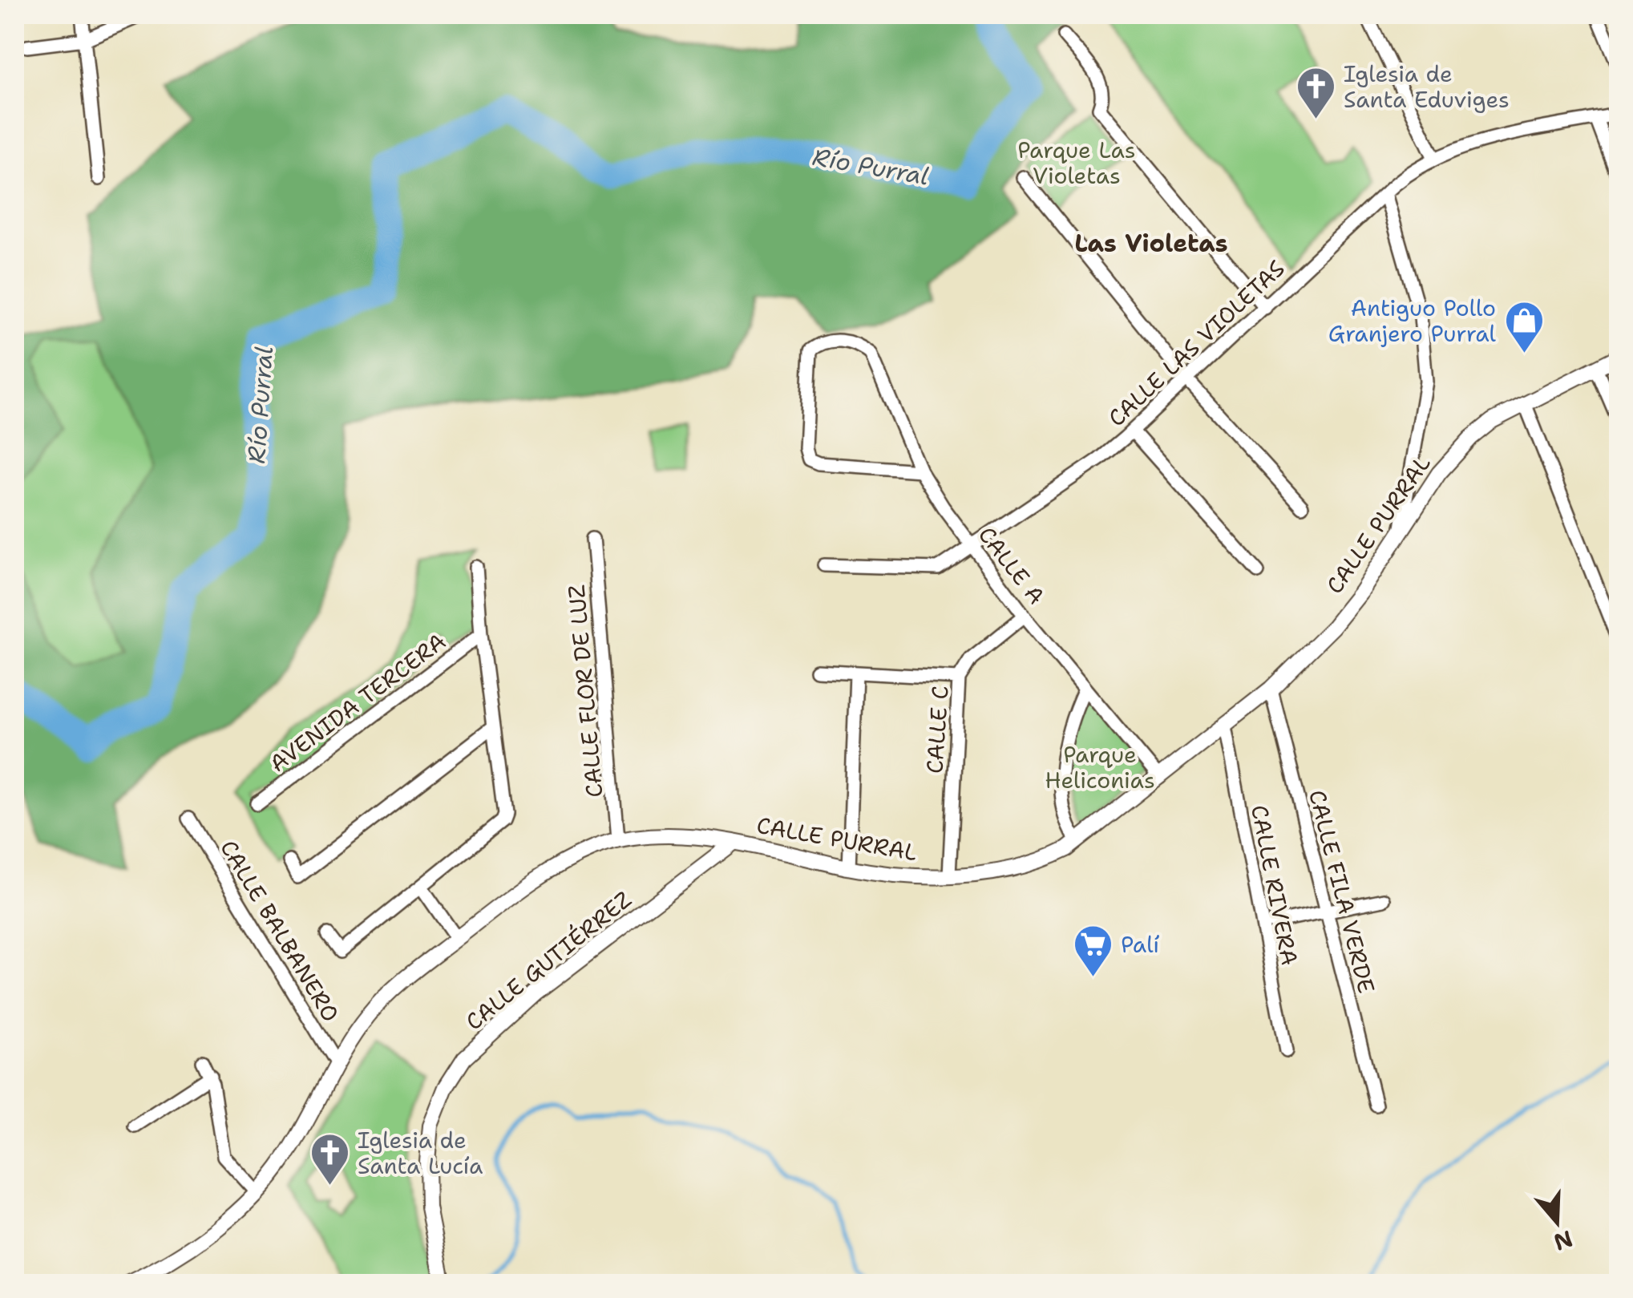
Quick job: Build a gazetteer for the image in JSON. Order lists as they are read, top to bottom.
{
  "streets": {
    "street": [
      "CALLE LAS VIOLETAS",
      "CALLE PURRAL",
      "CALLE A",
      "CALLE FLOR DE LUZ",
      "AVENIDA TERCERA",
      "CALLE C",
      "CALLE RIVERA",
      "CALLE FILA VERDE",
      "CALLE BALBANERO",
      "CALLE GUTIÉRREZ"
    ]
  },
  "crossings": [
    ["CALLE LAS VIOLETAS", "CALLE A"],
    ["CALLE PURRAL", "CALLE A"],
    ["CALLE PURRAL", "CALLE FLOR DE LUZ"],
    ["CALLE PURRAL", "CALLE C"],
    ["CALLE PURRAL", "CALLE RIVERA"],
    ["CALLE PURRAL", "CALLE FILA VERDE"],
    ["CALLE PURRAL", "CALLE BALBANERO"],
    ["CALLE PURRAL", "CALLE GUTIÉRREZ"],
    ["CALLE A", "CALLE C"]
  ],
  "districts": ["Las Violetas"],
  "water": ["Río Purral"],
  "parks": ["Parque Las Violetas", "Parque Heliconias"],
  "places": {
    "church": ["Iglesia de Santa Eduviges", "Iglesia de Santa Lucía"],
    "shop": ["Antiguo Pollo Granjero Purral"],
    "supermarket": ["Palí"]
  },
  "north": "bottom"
}
